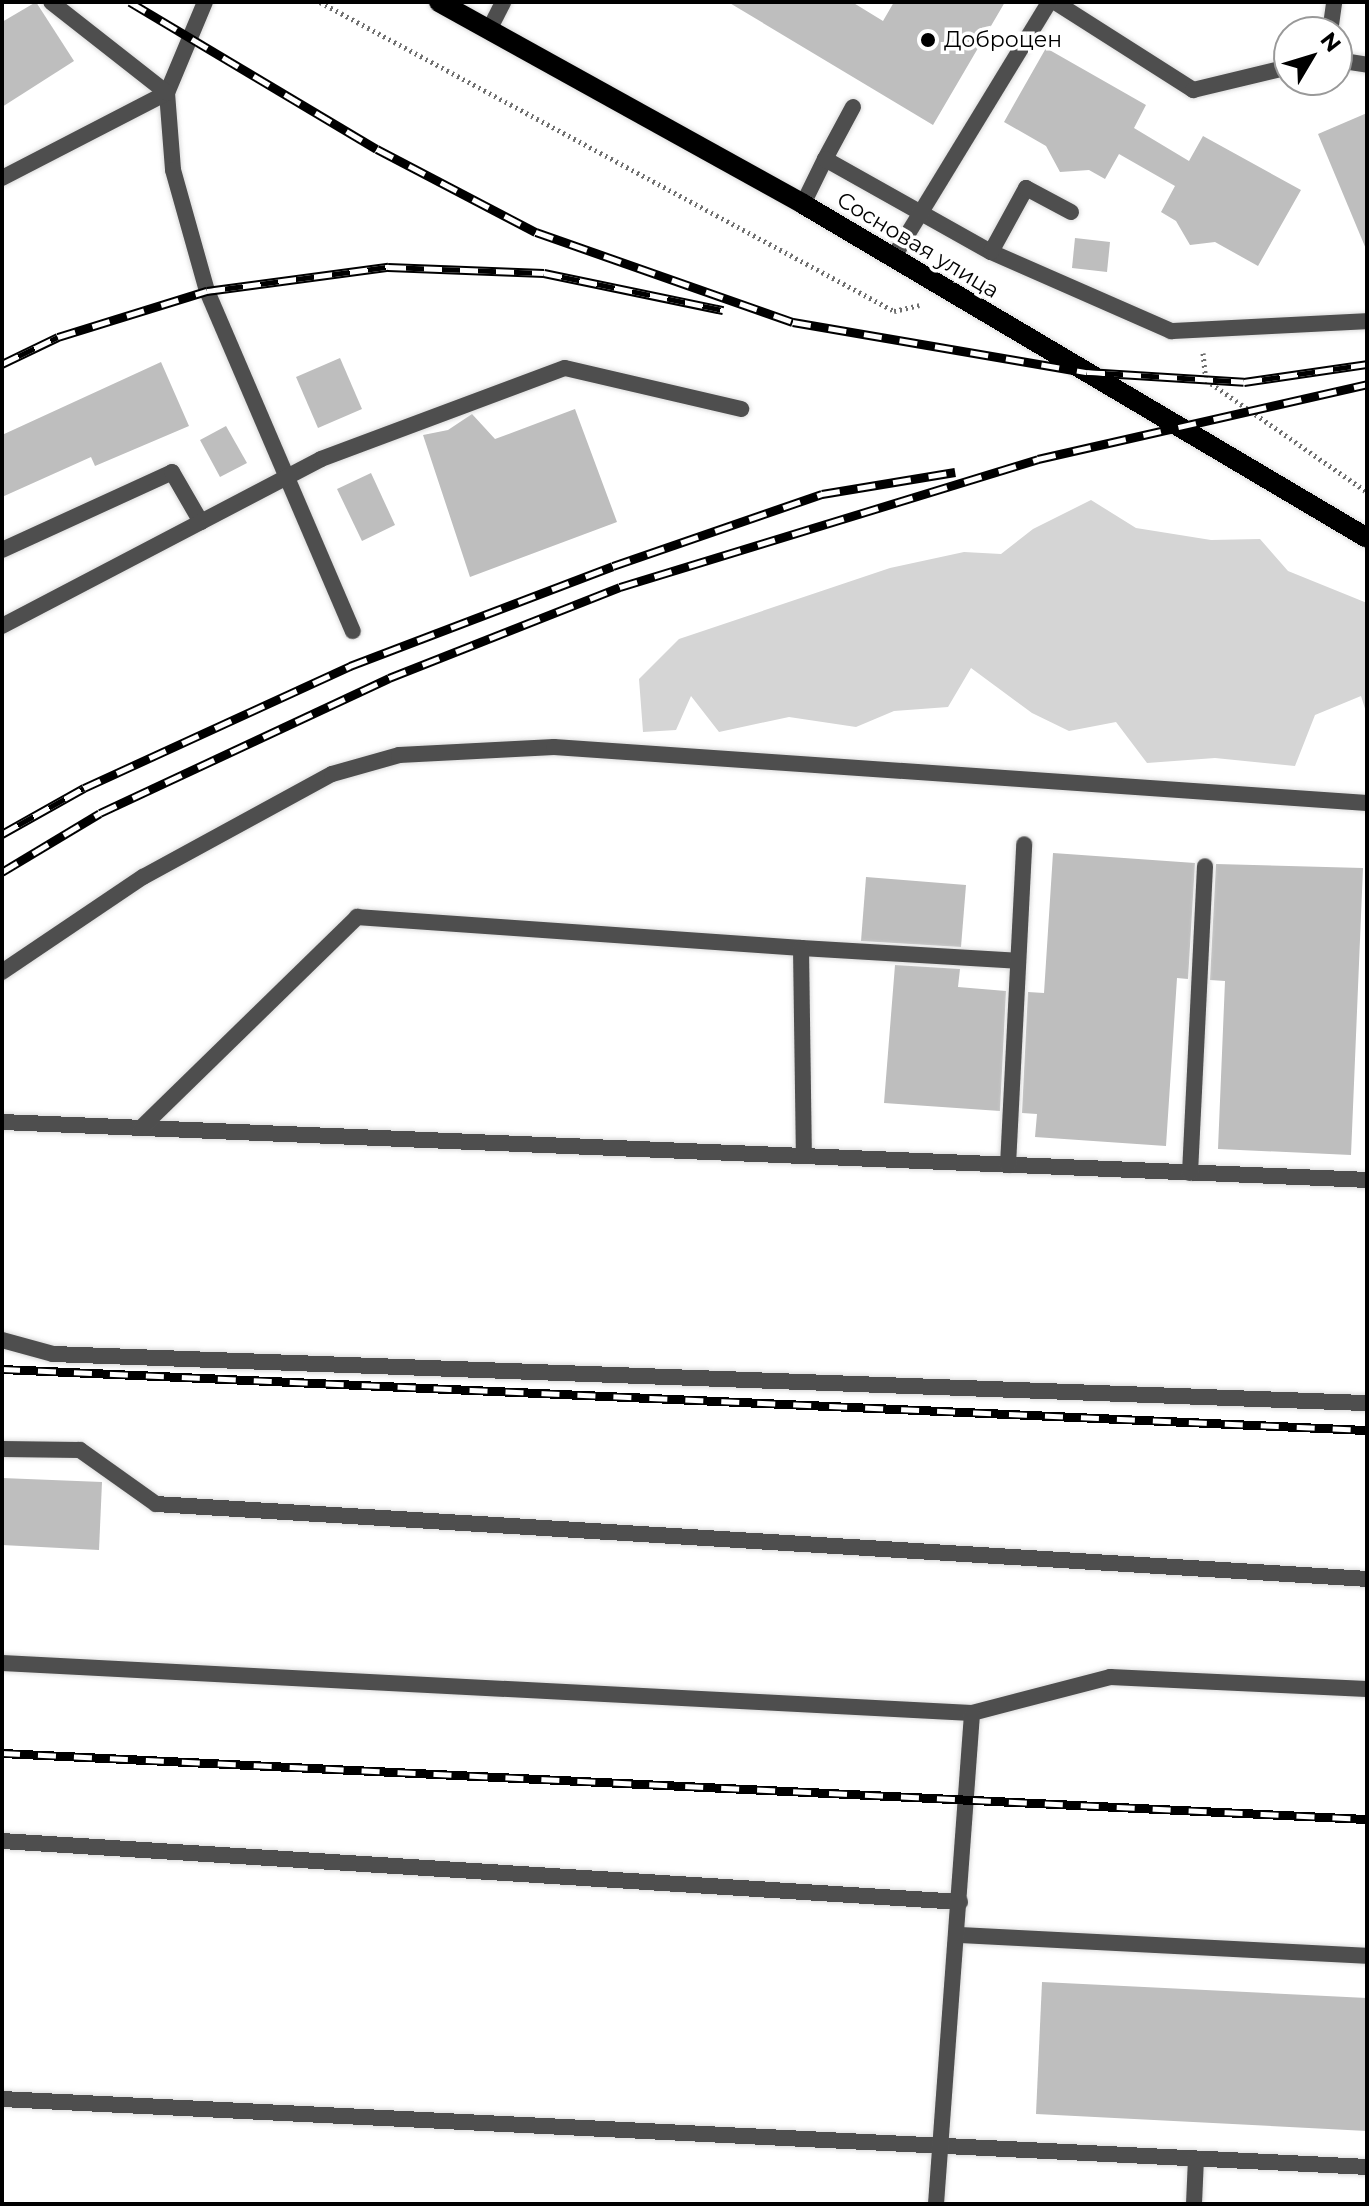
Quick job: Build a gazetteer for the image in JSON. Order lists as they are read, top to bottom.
{
  "streets": {
    "main road": ["Сосновая улица"]
  },
  "places": ["Доброцен"],
  "north": "top right"
}
